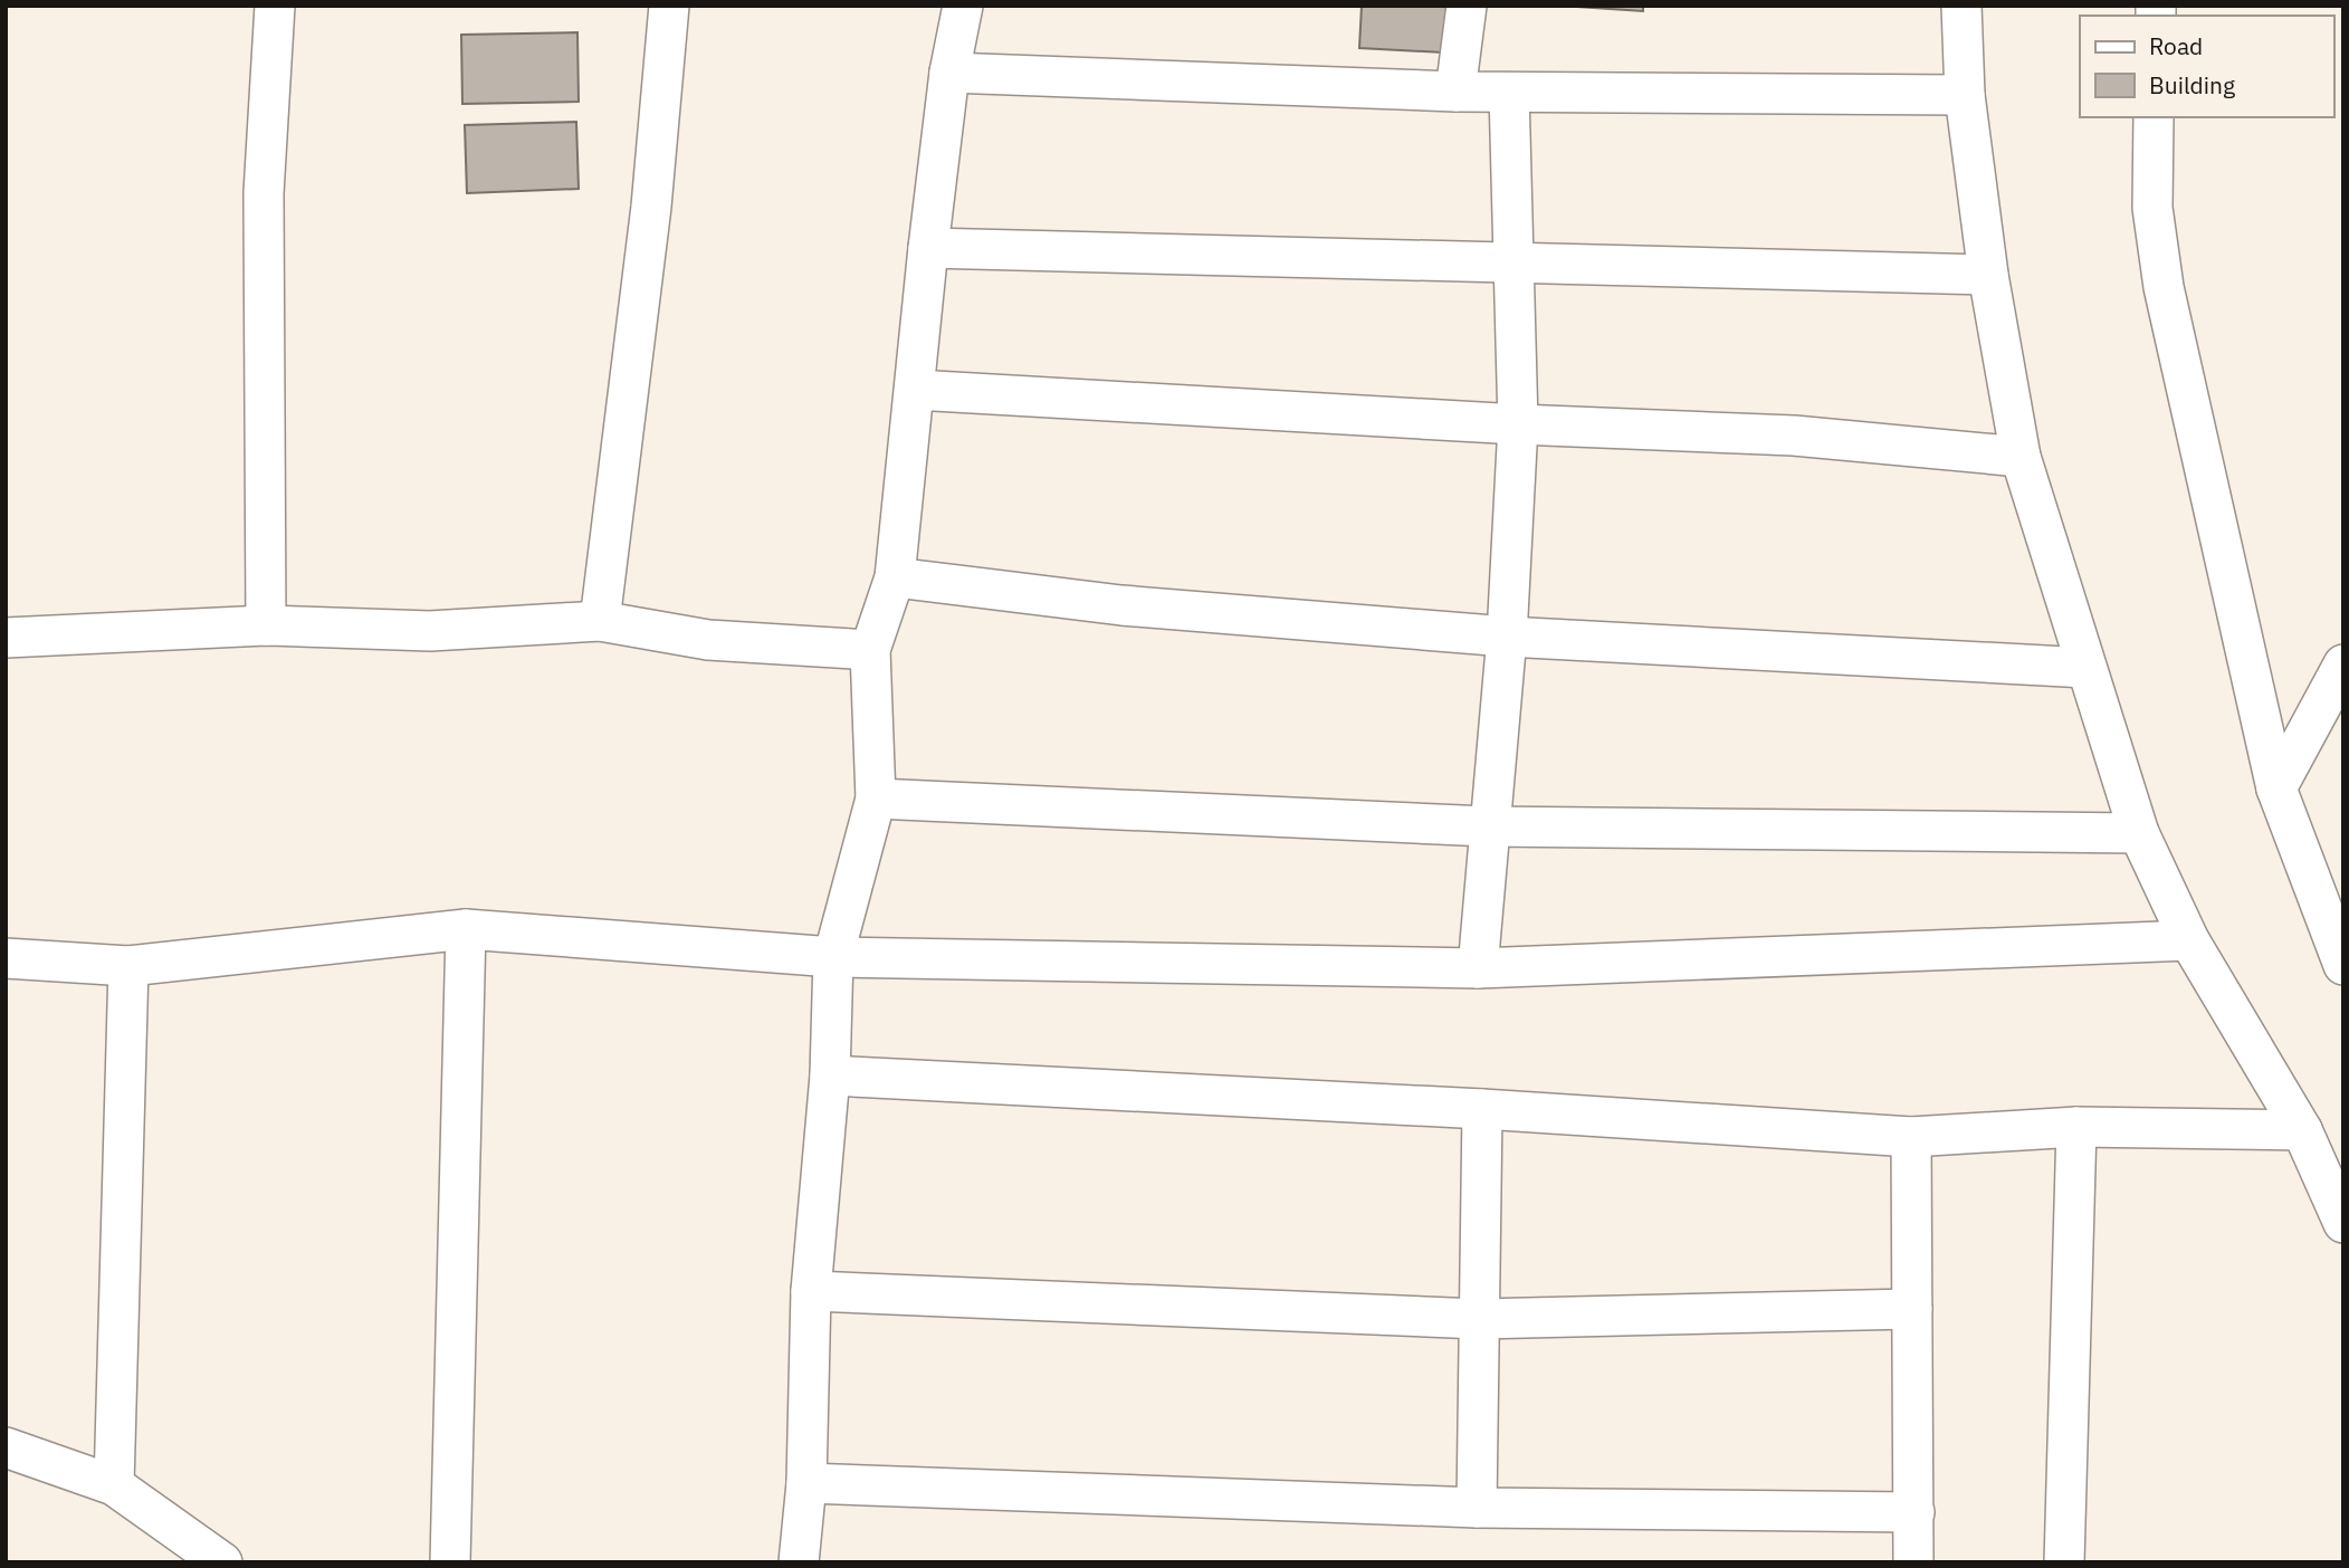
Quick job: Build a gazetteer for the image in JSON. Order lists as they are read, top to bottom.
{
  "legend": ["Road", "Building"]
}
